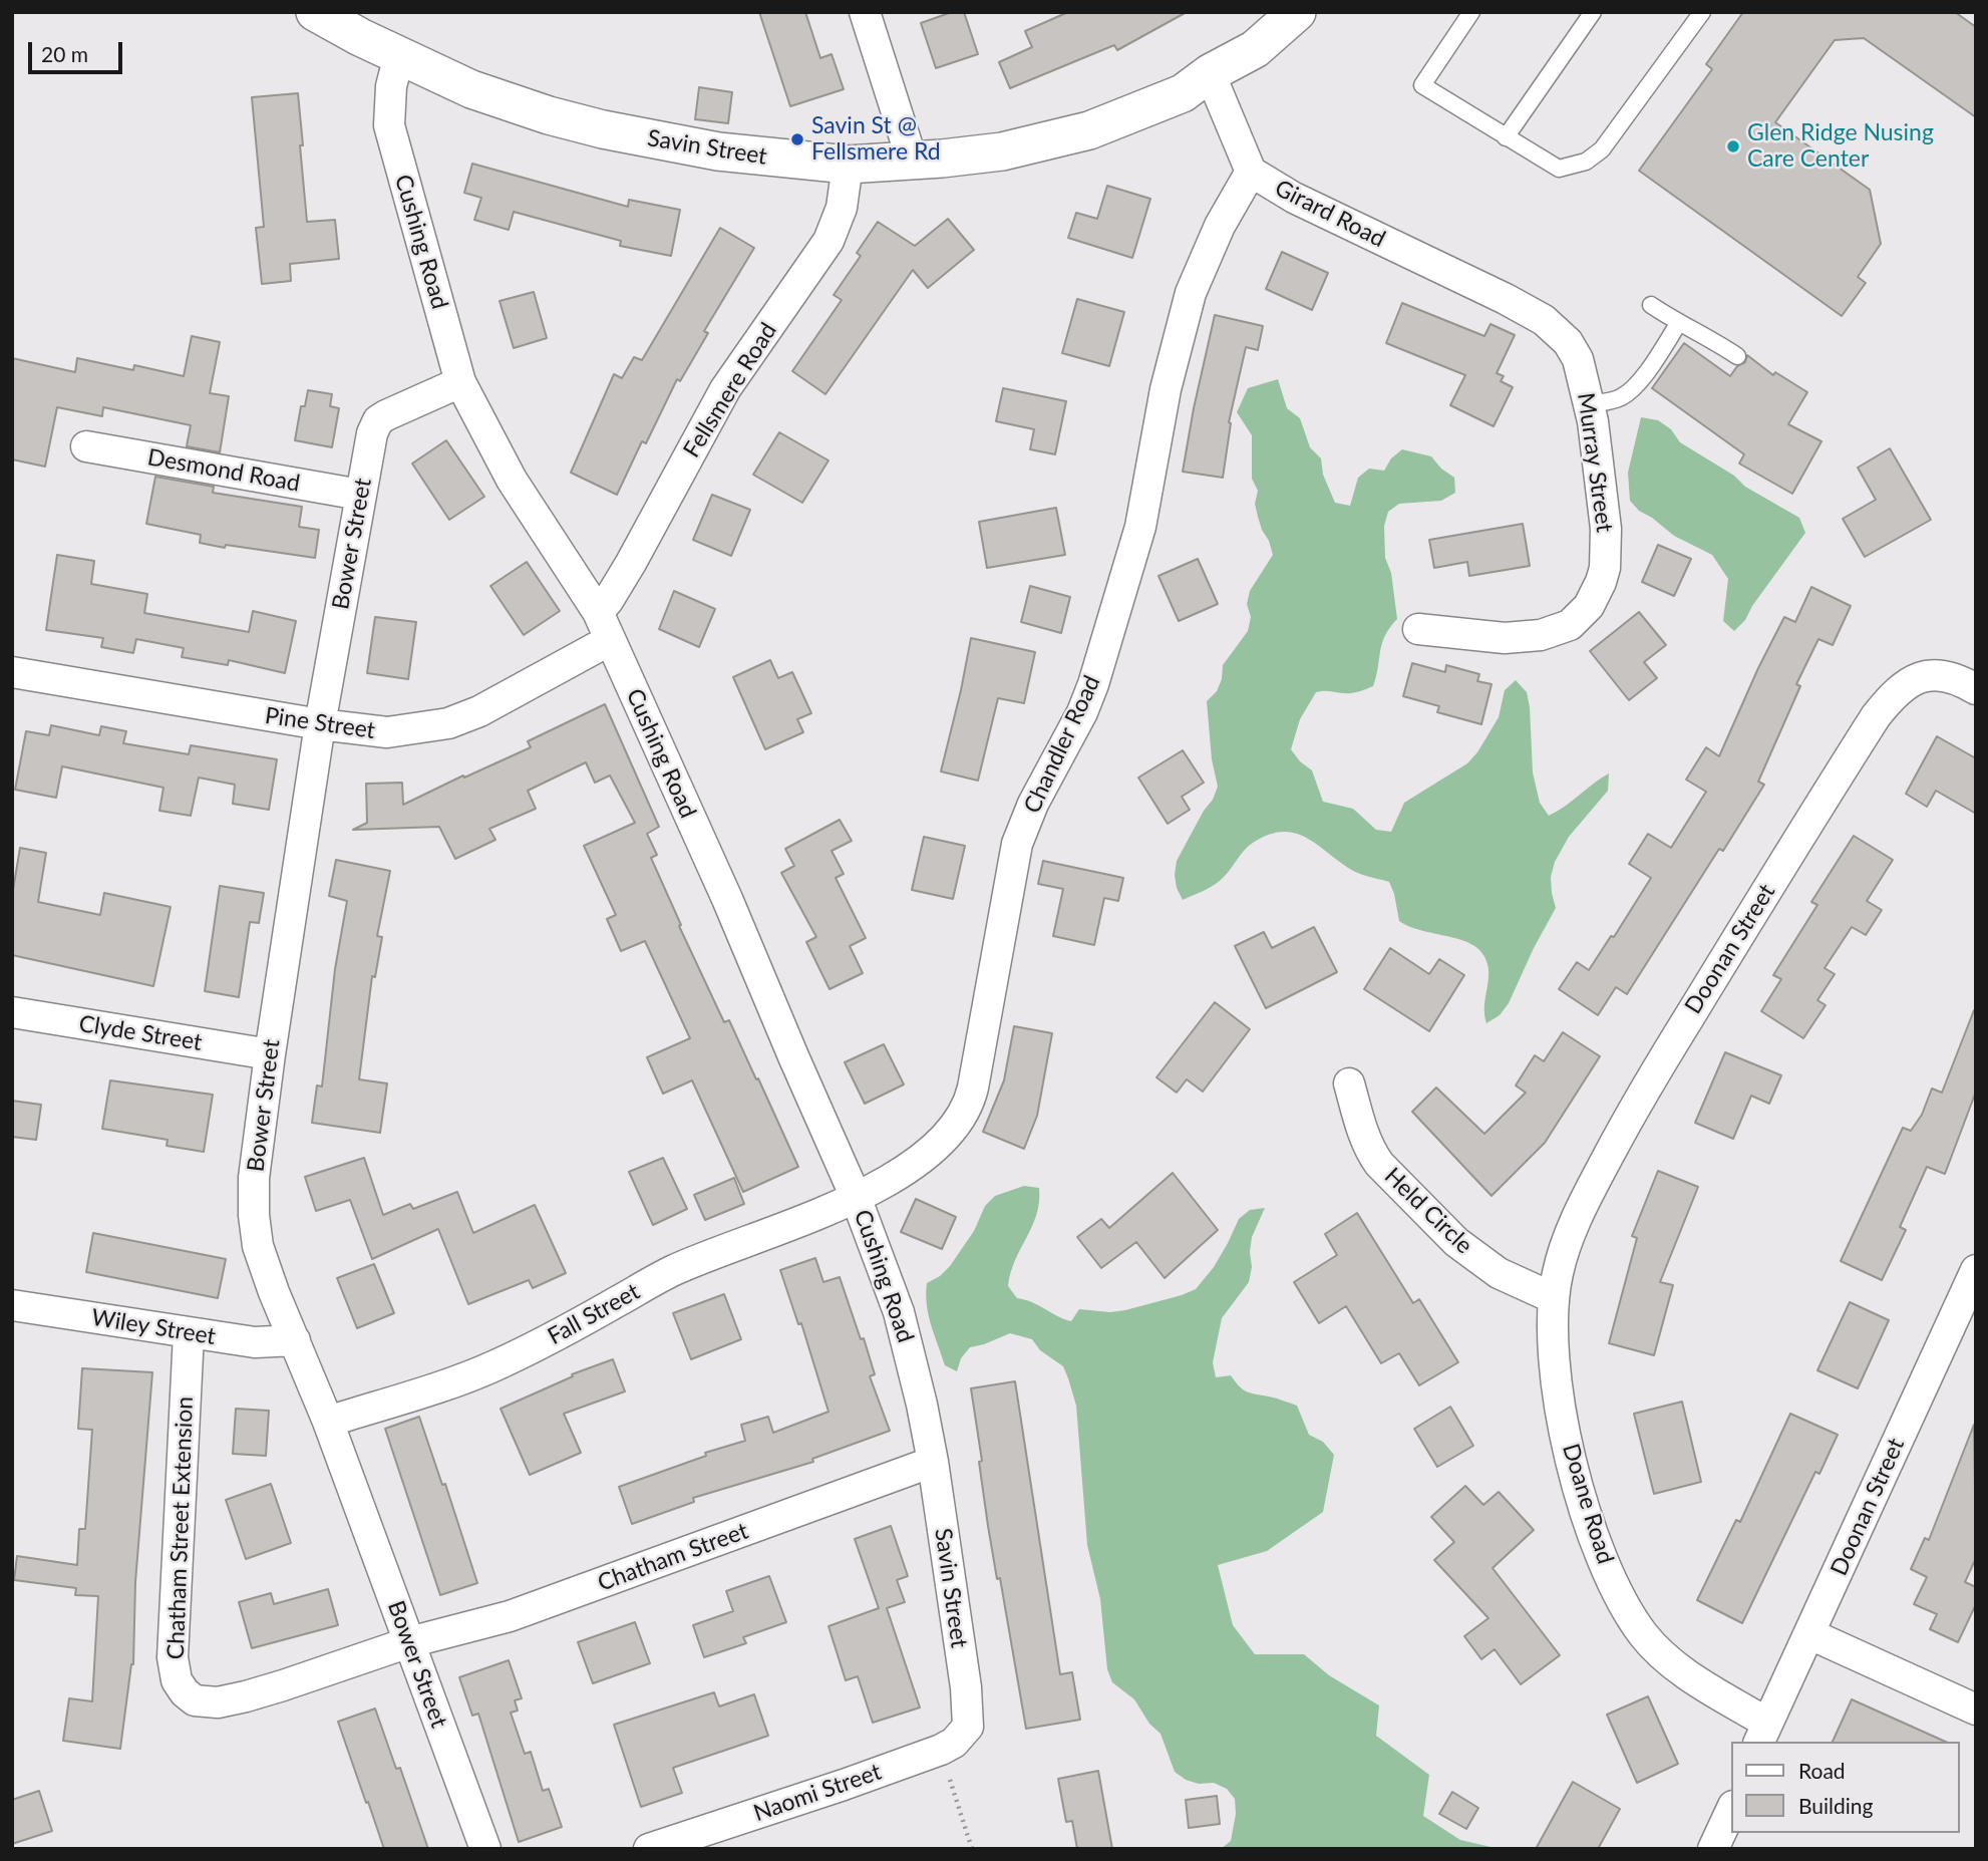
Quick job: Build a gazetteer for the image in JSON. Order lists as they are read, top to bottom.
{
  "streets": {
    "street": [
      "Savin Street",
      "Girard Road",
      "Cushing Road",
      "Fellsmere Road",
      "Murray Street",
      "Desmond Road",
      "Bower Street",
      "Pine Street",
      "Chandler Road",
      "Doonan Street",
      "Clyde Street",
      "Held Circle",
      "Fall Street",
      "Wiley Street",
      "Doane Road",
      "Chatham Street Extension",
      "Chatham Street",
      "Naomi Street"
    ]
  },
  "crossings": [
    ["Savin Street", "Girard Road"],
    ["Savin Street", "Cushing Road"],
    ["Savin Street", "Fellsmere Road"],
    ["Savin Street", "Chatham Street"],
    ["Savin Street", "Naomi Street"],
    ["Girard Road", "Murray Street"],
    ["Girard Road", "Chandler Road"],
    ["Cushing Road", "Fellsmere Road"],
    ["Cushing Road", "Bower Street"],
    ["Cushing Road", "Pine Street"],
    ["Cushing Road", "Chandler Road"],
    ["Cushing Road", "Fall Street"],
    ["Cushing Road", "Chatham Street"],
    ["Desmond Road", "Bower Street"],
    ["Bower Street", "Pine Street"],
    ["Bower Street", "Clyde Street"],
    ["Bower Street", "Fall Street"],
    ["Bower Street", "Wiley Street"],
    ["Bower Street", "Chatham Street Extension"],
    ["Bower Street", "Chatham Street"],
    ["Chandler Road", "Fall Street"],
    ["Doonan Street", "Held Circle"],
    ["Doonan Street", "Doane Road"],
    ["Held Circle", "Doane Road"],
    ["Wiley Street", "Chatham Street Extension"],
    ["Chatham Street Extension", "Chatham Street"]
  ],
  "places": ["Savin St @ Fellsmere Rd", "Glen Ridge Nusing Care Center"],
  "legend": ["Road", "Building"],
  "scale_bar": "20 m"
}
